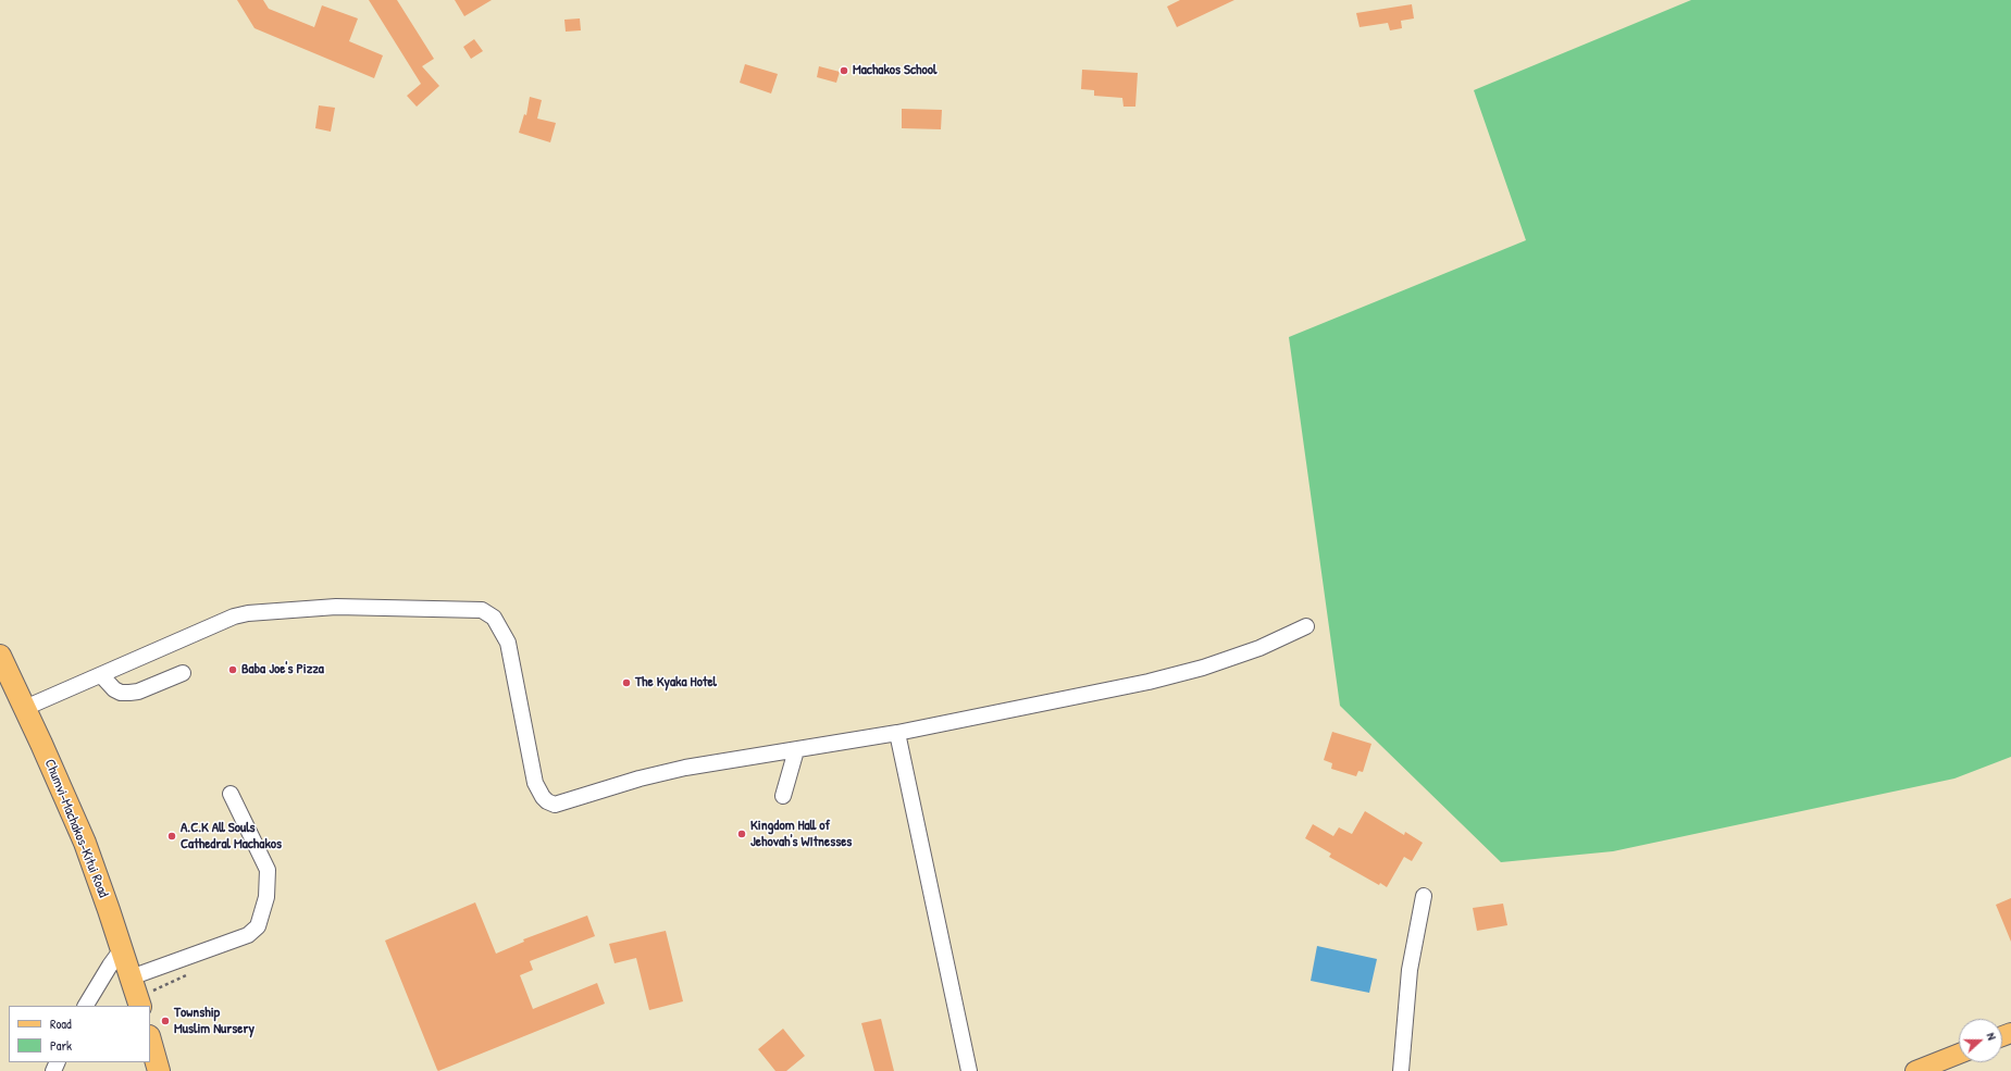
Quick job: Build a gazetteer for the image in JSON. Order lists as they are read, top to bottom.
{
  "streets": {
    "highway": ["Chumvi-Machakos-Kitui Road"]
  },
  "places": [
    "Machakos School",
    "Baba Joe's Pizza",
    "The Kyaka Hotel",
    "Kingdom Hall of Jehovah's WItnesses",
    "A.C.K All Souls Cathedral Machakos",
    "Township Muslim Nursery"
  ],
  "legend": ["Road", "Park"],
  "north": "right"
}
